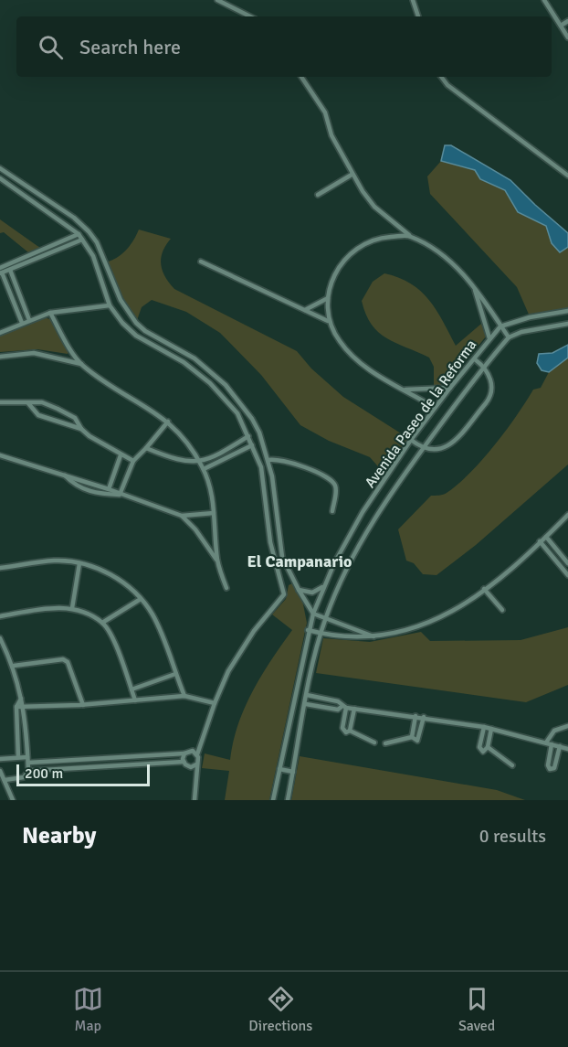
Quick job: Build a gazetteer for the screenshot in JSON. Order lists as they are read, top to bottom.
{
  "streets": {
    "street": ["Avenida Paseo de la Reforma"]
  },
  "districts": ["El Campanario"],
  "scale_bar": "200 m",
  "page": {
    "search": "Search here",
    "scale": "200 m",
    "heading": ["Nearby", "0 results"],
    "nav": ["Map", "Directions", "Saved"]
  }
}
